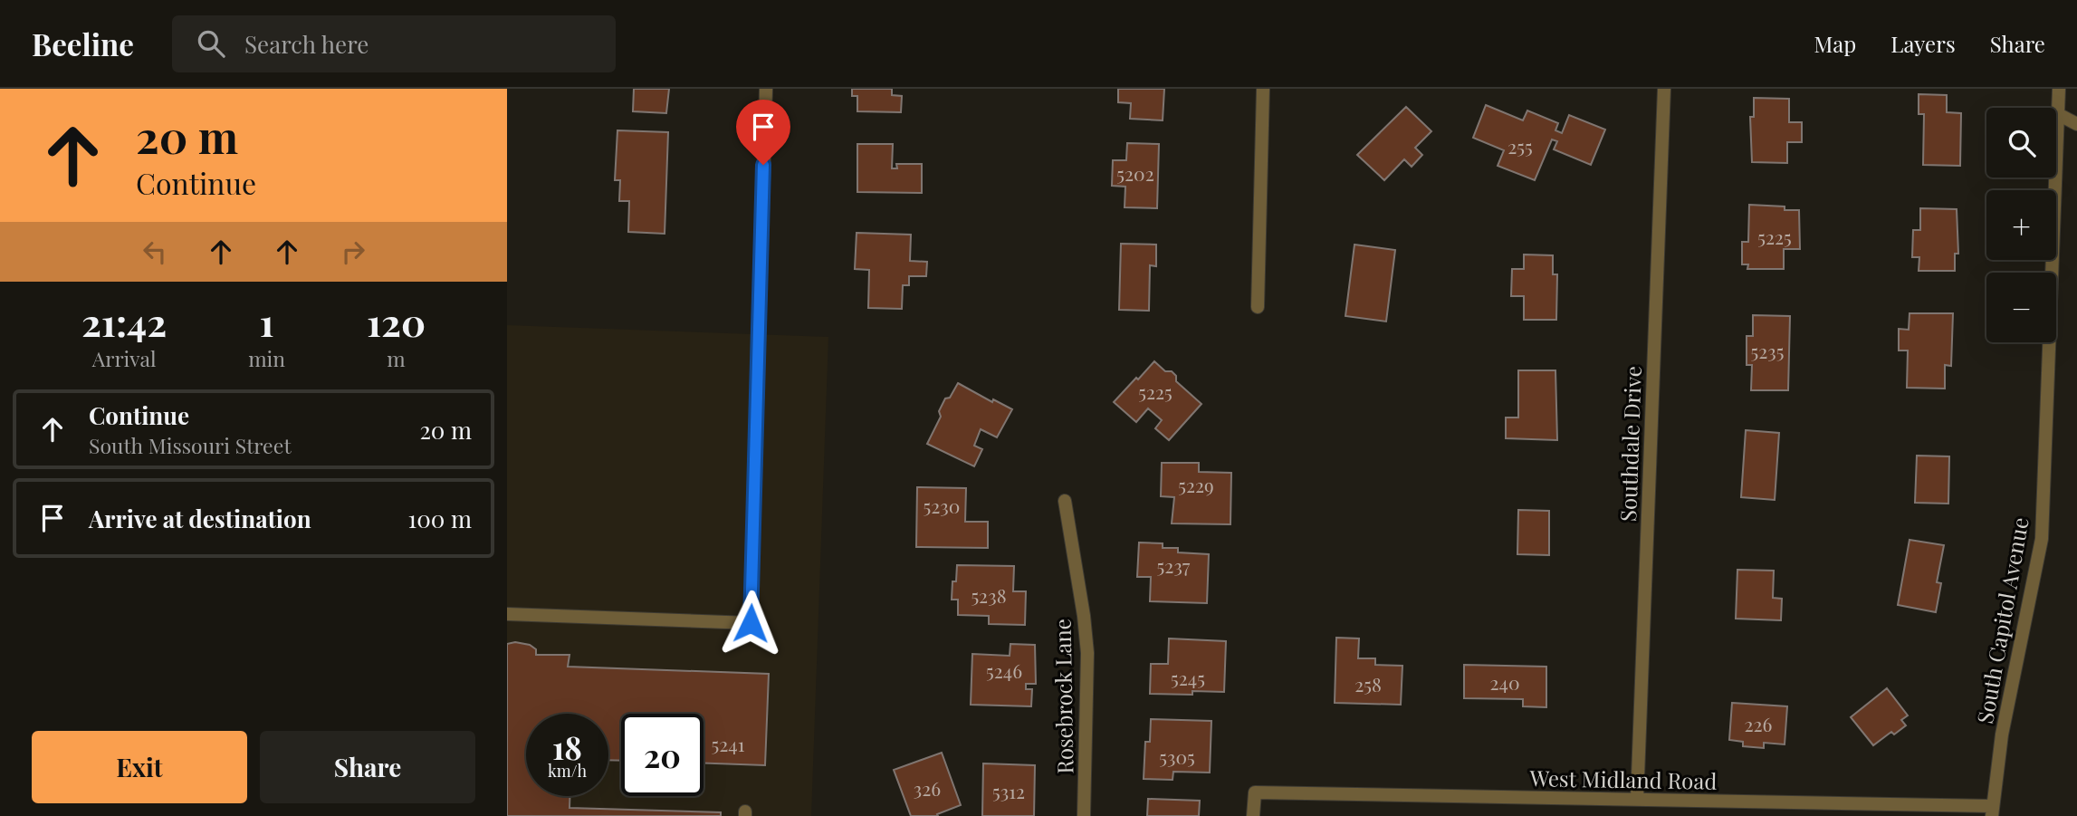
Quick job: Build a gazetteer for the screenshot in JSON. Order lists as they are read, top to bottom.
{
  "streets": {
    "street": [
      "Southdale Drive",
      "South Capitol Avenue",
      "Rosebrock Lane",
      "West Midland Road"
    ]
  },
  "crossings": [
    ["Southdale Drive", "West Midland Road"],
    ["South Capitol Avenue", "West Midland Road"]
  ],
  "house_numbers": [
    "255",
    "5202",
    "5225",
    "5235",
    "5225",
    "5229",
    "5230",
    "5237",
    "5238",
    "5246",
    "5245",
    "240",
    "258",
    "226",
    "5241",
    "5305",
    "326",
    "5312"
  ],
  "page": {
    "header": "Beeline",
    "search": "Search here",
    "nav": ["Map", "Layers", "Share"],
    "turn": ["20 m", "Continue"],
    "map_buttons": ["+", "−"],
    "eta": [
      "21:42",
      "Arrival",
      "1",
      "min",
      "120",
      "m"
    ],
    "list": [
      {
        "name": "Continue",
        "note": "South Missouri Street",
        "value": "20 m"
      },
      {
        "name": "Arrive at destination",
        "value": "100 m"
      }
    ],
    "speed": "18 km/h",
    "limit": "20",
    "buttons": ["Exit", "Share"]
  }
}
